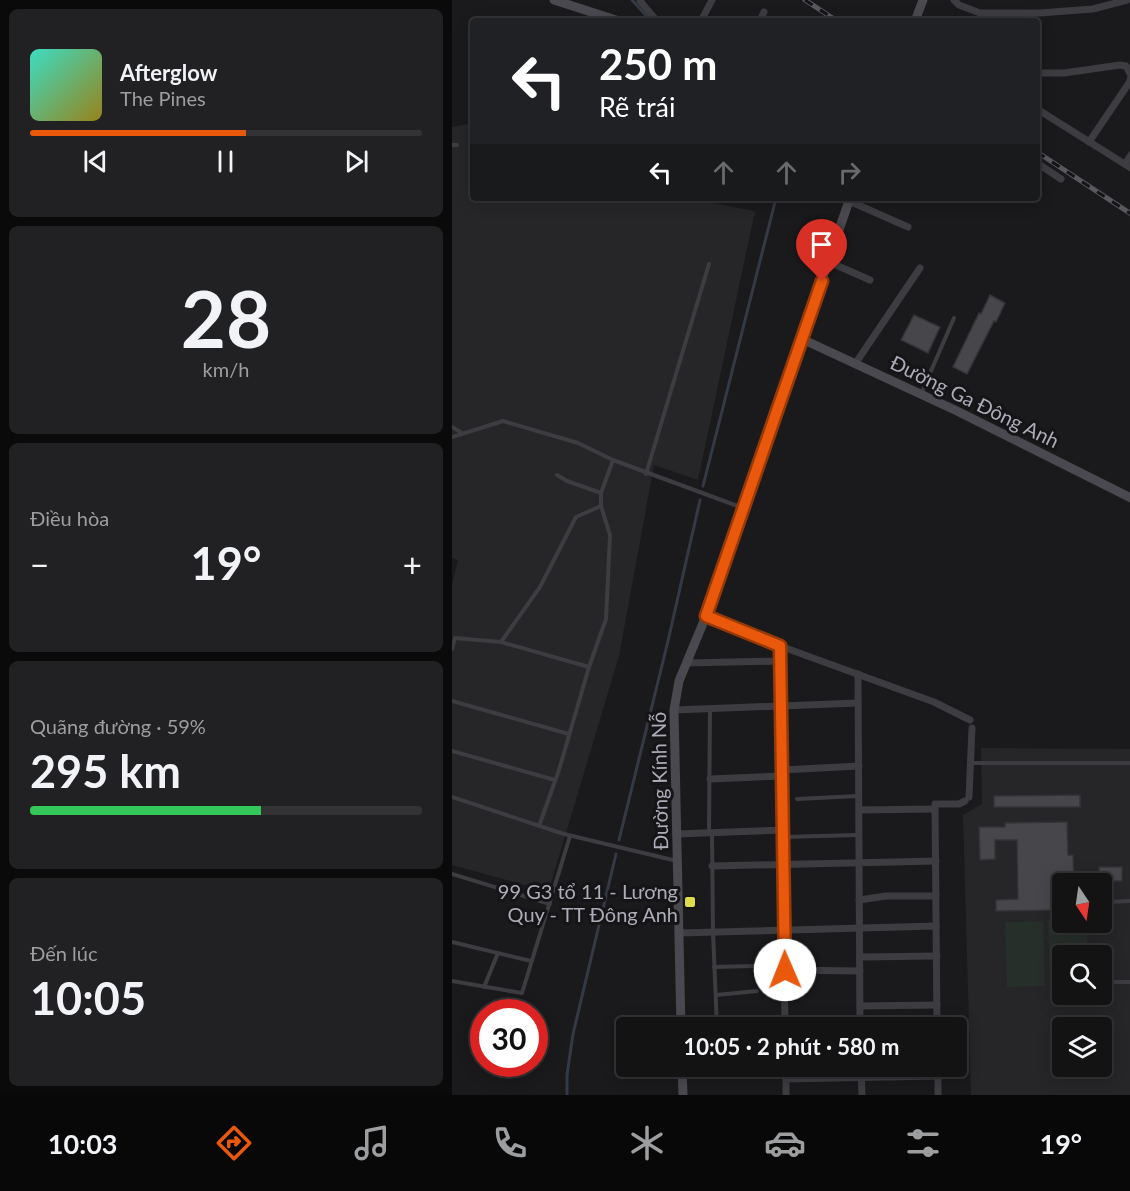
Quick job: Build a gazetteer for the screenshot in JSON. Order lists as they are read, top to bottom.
{
  "streets": {
    "street": ["Đường Ga Đông Anh", "Đường Kính Nỗ"]
  },
  "crossings": [
    ["Đường Ga Đông Anh", "Đường Kính Nỗ"]
  ],
  "places": {
    "transit": ["99 G3 tổ 11 - Lương Quy - TT Đông Anh"]
  },
  "north": "bottom",
  "page": {
    "turn": ["250 m", "Rẽ trái"],
    "song": ["Afterglow", "The Pines"],
    "tile": [
      ["28", "km/h"],
      "Điều hòa",
      ["Quãng đường · 59%", "295 km"],
      ["Đến lúc", "10:05"]
    ],
    "heat": ["−", "19°", "+"],
    "limit": "30",
    "trip": "10:05 · 2 phút · 580 m",
    "tabs": ["10:03", "19°"]
  }
}
